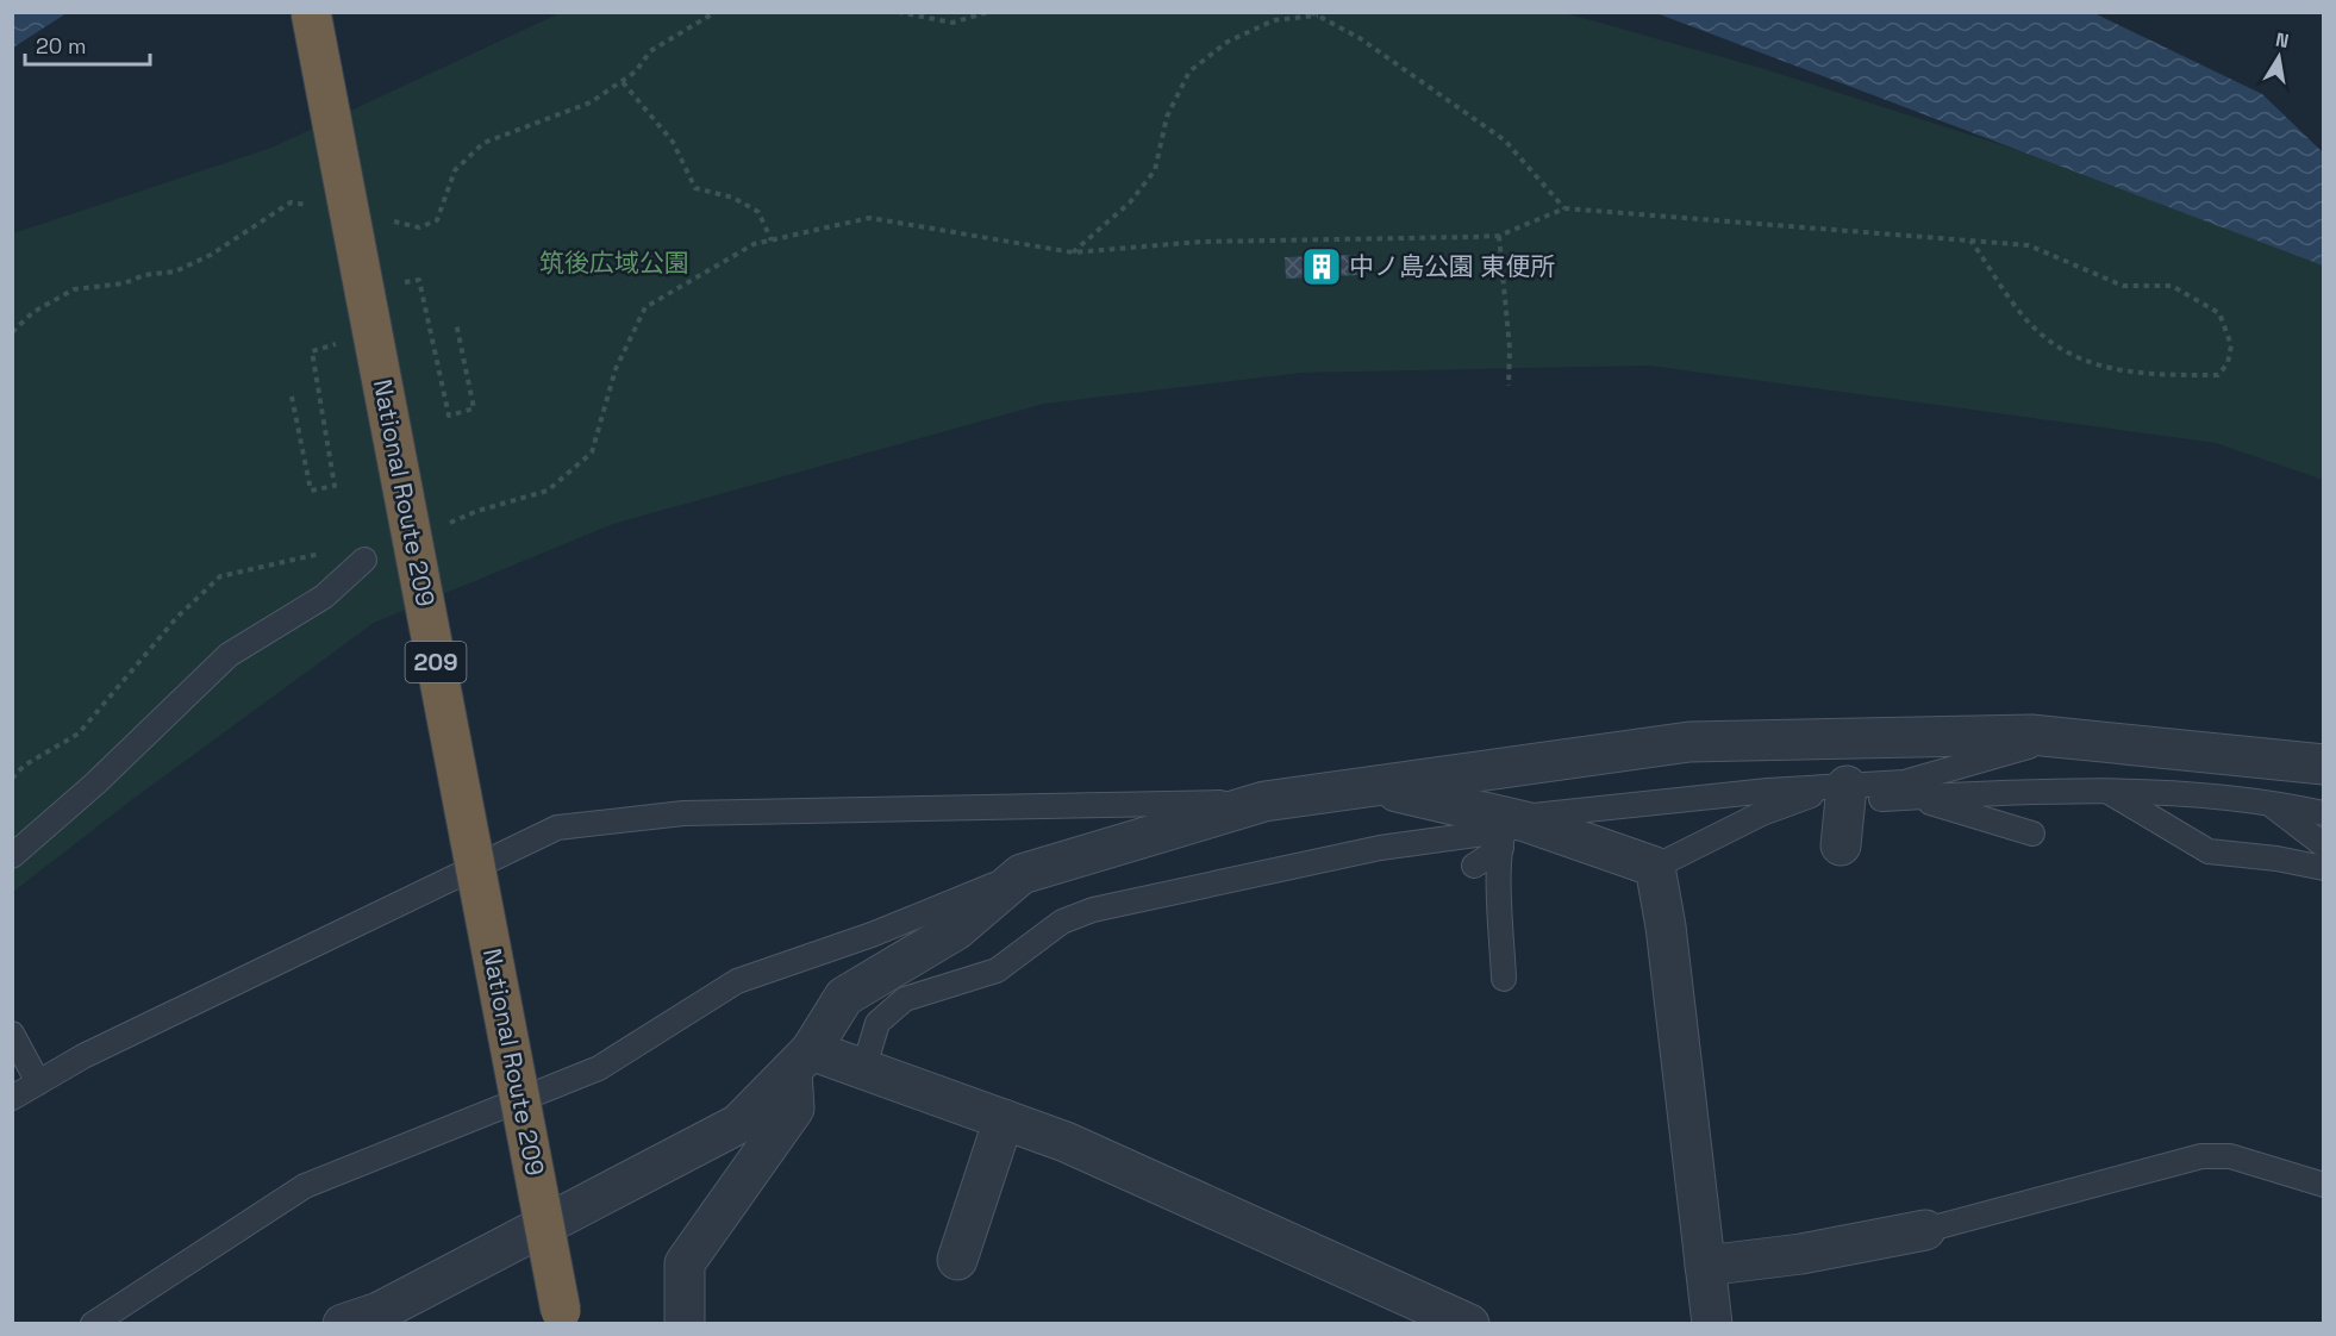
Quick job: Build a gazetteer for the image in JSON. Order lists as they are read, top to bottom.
{
  "streets": {
    "highway": ["National Route 209", "209"]
  },
  "parks": ["筑後広域公園"],
  "places": {
    "building": ["中ノ島公園 東便所"]
  },
  "scale_bar": "20 m",
  "north": "top"
}
